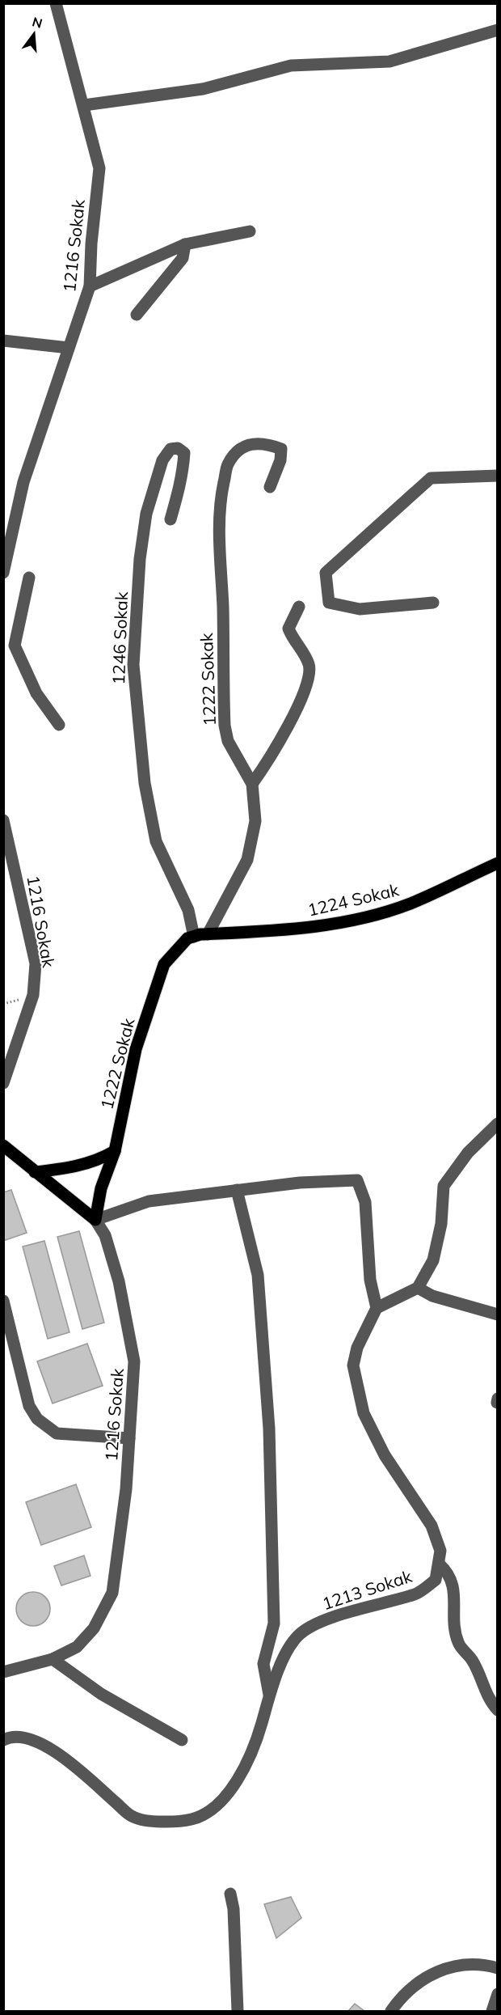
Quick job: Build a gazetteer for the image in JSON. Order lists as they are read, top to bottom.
{
  "streets": {
    "main road": ["1216 Sokak", "1222 Sokak", "1224 Sokak"],
    "street": ["1246 Sokak", "1213 Sokak"]
  },
  "crossings": [
    ["1216 Sokak", "1222 Sokak"],
    ["1246 Sokak", "1222 Sokak"],
    ["1222 Sokak", "1224 Sokak"]
  ],
  "north": "top"
}
